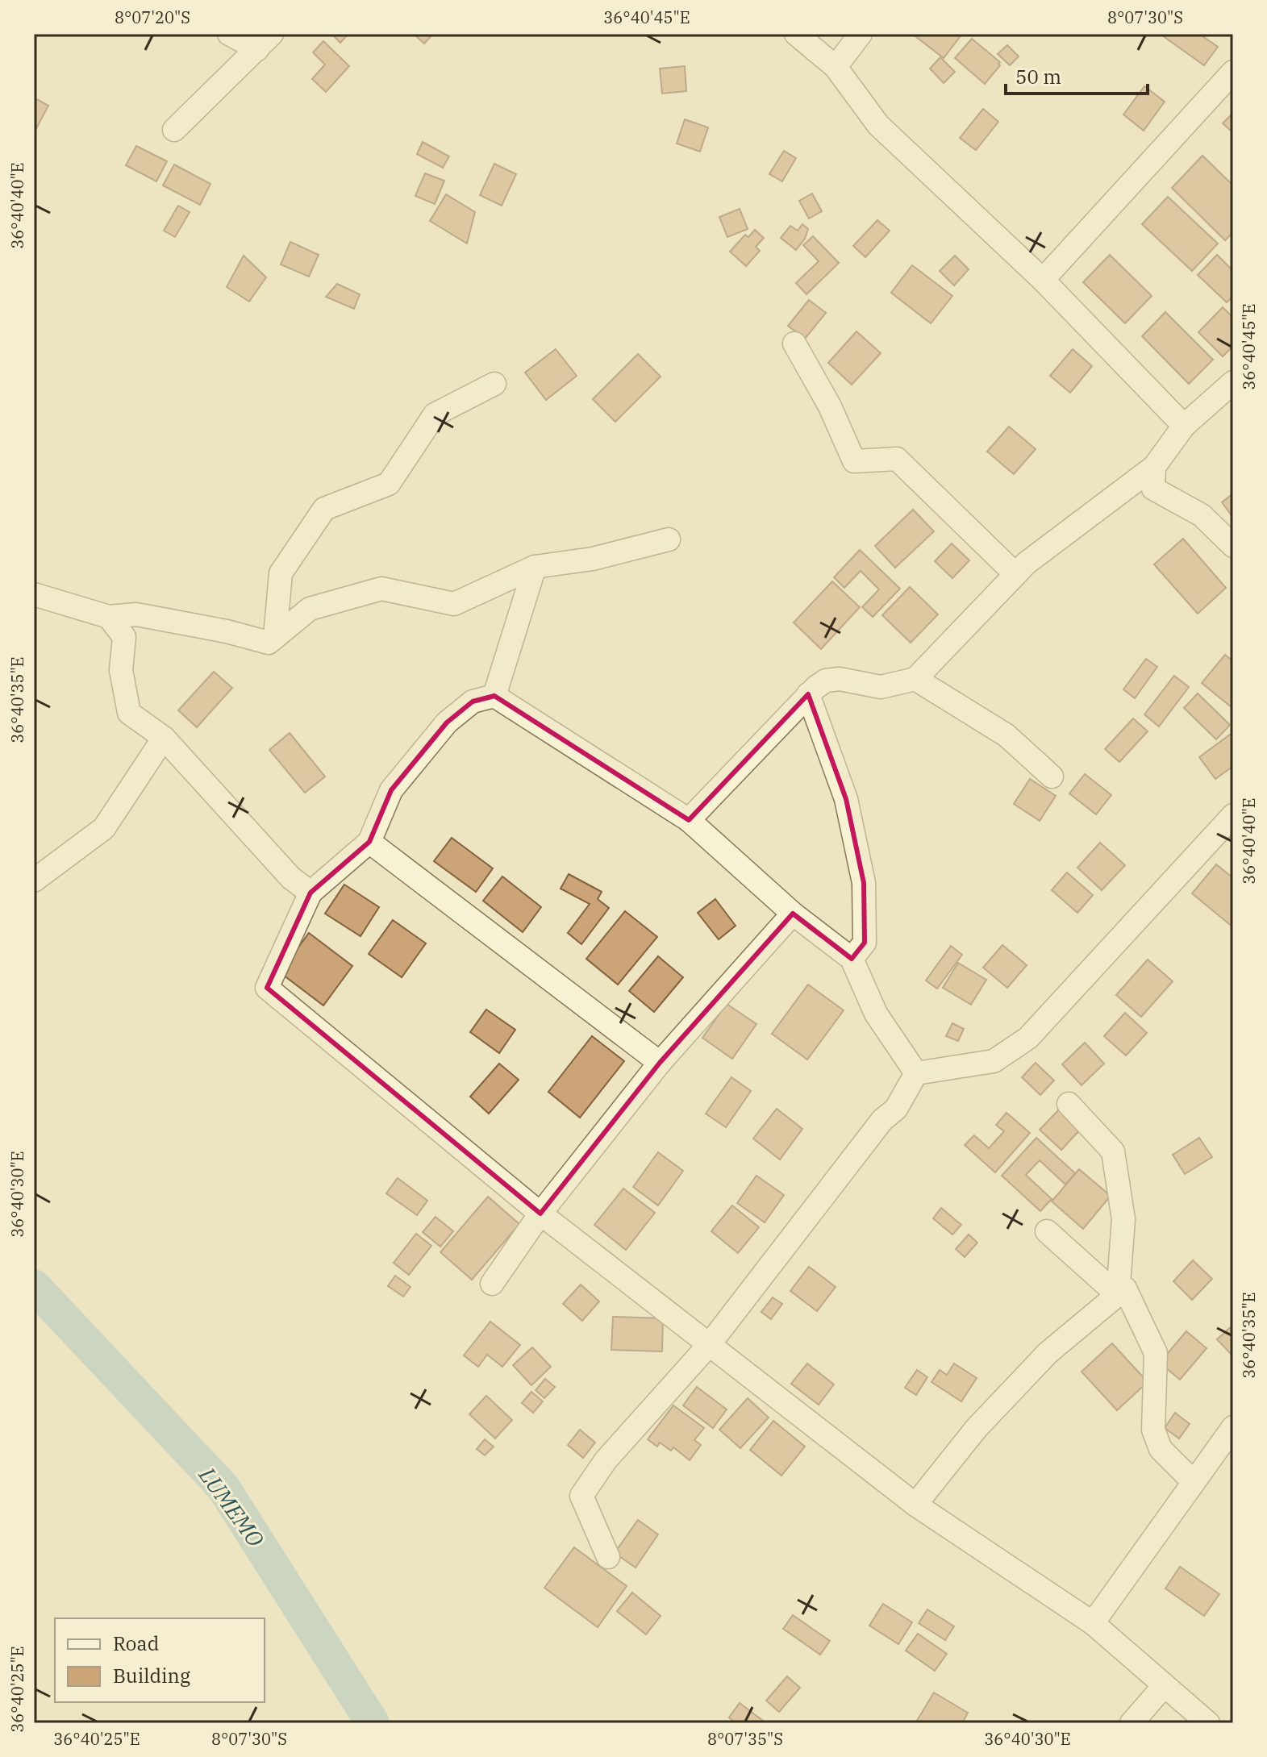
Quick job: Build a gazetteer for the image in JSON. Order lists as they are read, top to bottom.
{
  "water": ["LUMEMO"],
  "legend": ["Road", "Building"],
  "scale_bar": "50 m",
  "coordinates": [
    "8°07'20\"S",
    "36°40'45\"E",
    "8°07'30\"S",
    "36°40'40\"E",
    "36°40'35\"E",
    "36°40'30\"E",
    "36°40'25\"E",
    "8°07'35\"S"
  ]
}
